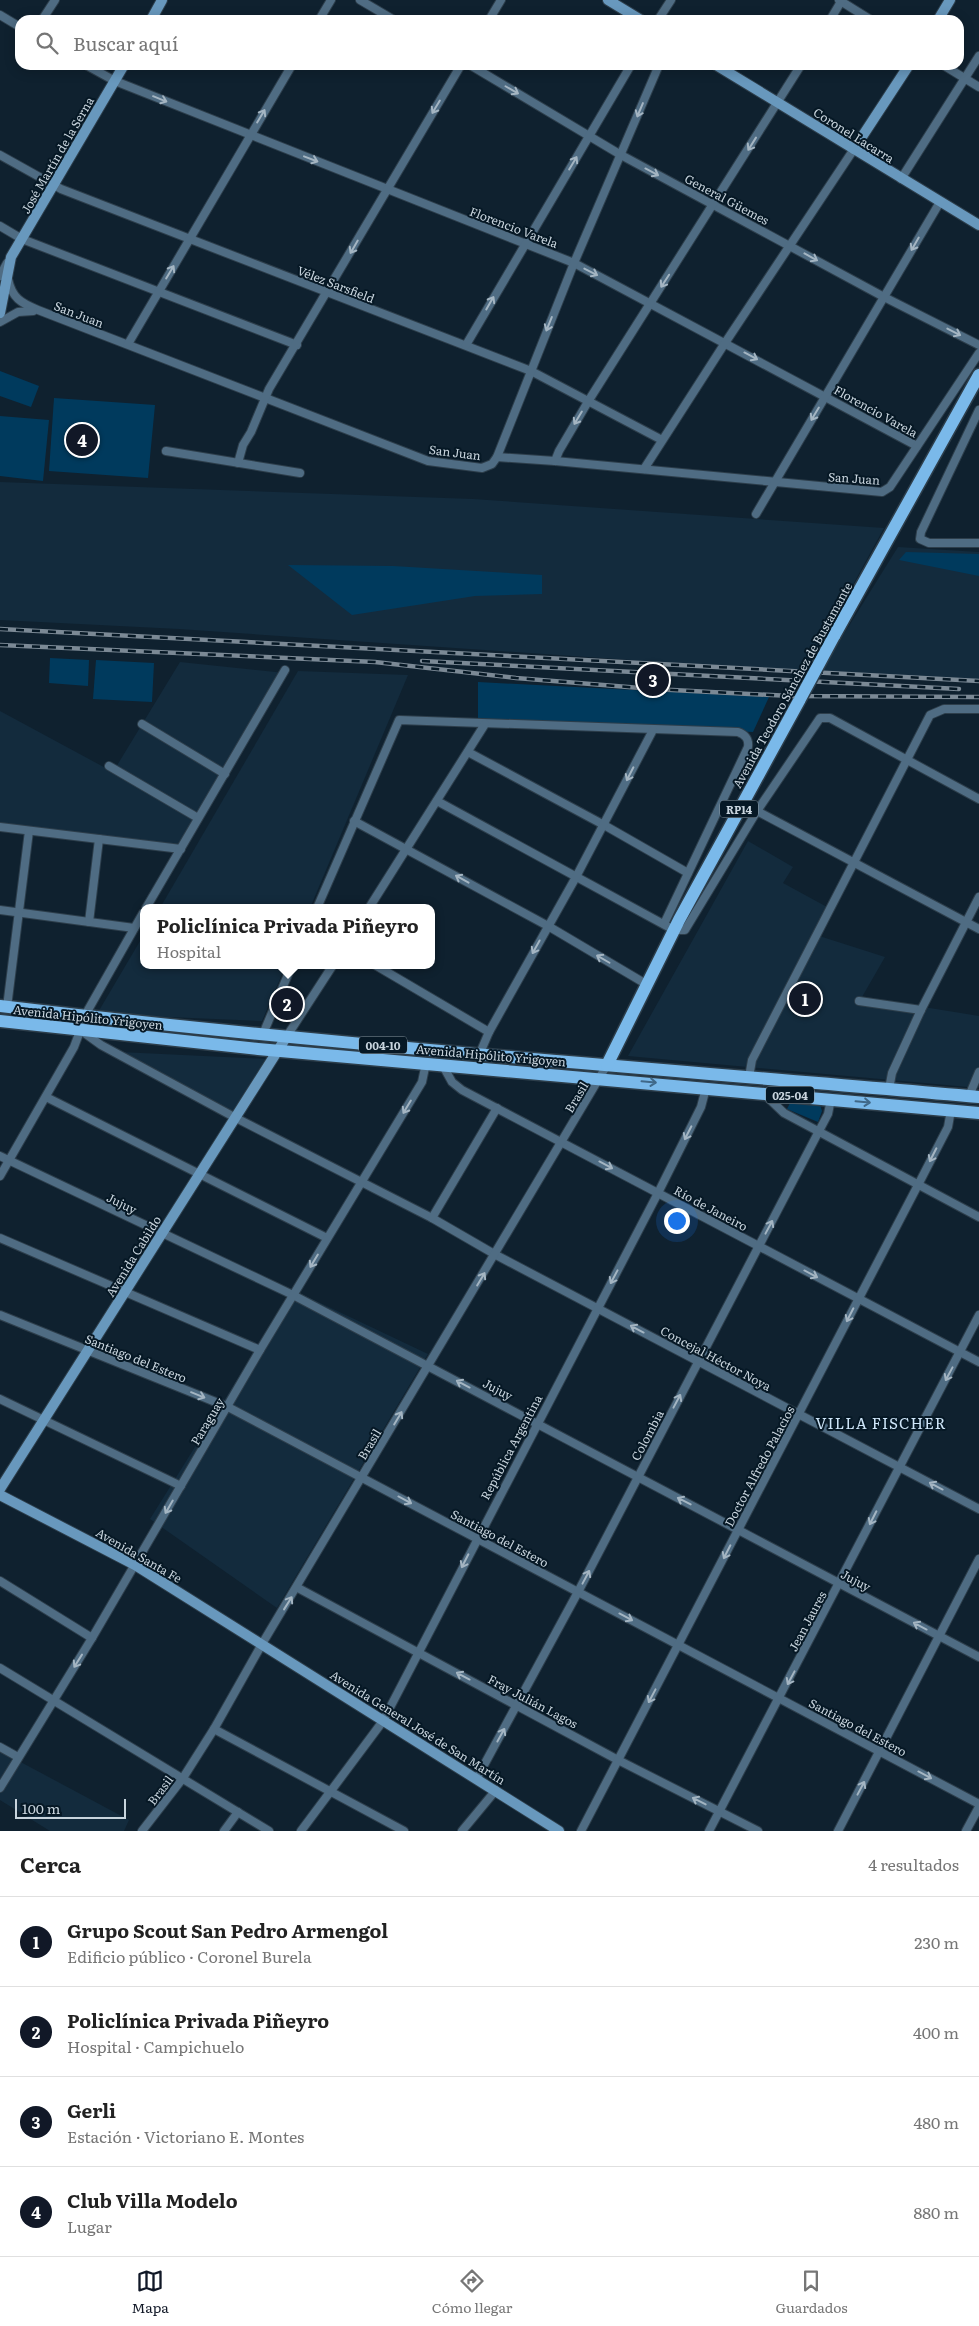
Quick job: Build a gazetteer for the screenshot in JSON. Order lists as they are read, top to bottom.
{
  "streets": {
    "main road": [
      "Avenida Teodoro Sánchez de Bustamante",
      "RP14",
      "Avenida Hipólito Yrigoyen",
      "004-10",
      "025-04"
    ],
    "street": [
      "Coronel Lacarra",
      "José Martín de la Serna",
      "General Güemes",
      "Florencio Varela",
      "Vélez Sarsfield",
      "San Juan",
      "Brasil",
      "Jujuy",
      "Río de Janeiro",
      "Avenida Cabildo",
      "Santiago del Estero",
      "Concejal Héctor Noya",
      "Paraguay",
      "Colombia",
      "República Argentina",
      "Doctor Alfredo Palacios",
      "Avenida Santa Fe",
      "Jean Jaures",
      "Fray Julián Lagos",
      "Avenida General José de San Martín"
    ]
  },
  "crossings": [
    ["José Martín de la Serna", "Florencio Varela"],
    ["José Martín de la Serna", "Vélez Sarsfield"],
    ["José Martín de la Serna", "San Juan"],
    ["Florencio Varela", "San Juan"],
    ["Avenida Teodoro Sánchez de Bustamante", "Avenida Hipólito Yrigoyen"],
    ["Avenida Teodoro Sánchez de Bustamante", "Brasil"],
    ["Avenida Hipólito Yrigoyen", "Brasil"],
    ["Avenida Hipólito Yrigoyen", "Río de Janeiro"],
    ["Avenida Hipólito Yrigoyen", "Avenida Cabildo"],
    ["Avenida Hipólito Yrigoyen", "Concejal Héctor Noya"],
    ["Avenida Hipólito Yrigoyen", "Paraguay"],
    ["Avenida Hipólito Yrigoyen", "Colombia"],
    ["Avenida Hipólito Yrigoyen", "República Argentina"],
    ["Avenida Hipólito Yrigoyen", "Doctor Alfredo Palacios"],
    ["Brasil", "Jujuy"],
    ["Brasil", "Río de Janeiro"],
    ["Brasil", "Santiago del Estero"],
    ["Brasil", "Concejal Héctor Noya"],
    ["Brasil", "Avenida Santa Fe"],
    ["Brasil", "Fray Julián Lagos"],
    ["Brasil", "Avenida General José de San Martín"],
    ["Jujuy", "Avenida Cabildo"],
    ["Jujuy", "Paraguay"],
    ["Jujuy", "Colombia"],
    ["Jujuy", "República Argentina"],
    ["Jujuy", "Doctor Alfredo Palacios"],
    ["Jujuy", "Jean Jaures"],
    ["Río de Janeiro", "Colombia"],
    ["Río de Janeiro", "República Argentina"],
    ["Río de Janeiro", "Doctor Alfredo Palacios"],
    ["Río de Janeiro", "Jean Jaures"],
    ["Avenida Cabildo", "Santiago del Estero"],
    ["Avenida Cabildo", "Concejal Héctor Noya"],
    ["Santiago del Estero", "Paraguay"],
    ["Santiago del Estero", "Colombia"],
    ["Santiago del Estero", "República Argentina"],
    ["Santiago del Estero", "Doctor Alfredo Palacios"],
    ["Santiago del Estero", "Jean Jaures"],
    ["Concejal Héctor Noya", "Paraguay"],
    ["Concejal Héctor Noya", "Colombia"],
    ["Concejal Héctor Noya", "República Argentina"],
    ["Concejal Héctor Noya", "Doctor Alfredo Palacios"],
    ["Concejal Héctor Noya", "Jean Jaures"],
    ["Paraguay", "Avenida Santa Fe"],
    ["Colombia", "Fray Julián Lagos"],
    ["Colombia", "Avenida General José de San Martín"],
    ["República Argentina", "Fray Julián Lagos"],
    ["República Argentina", "Avenida General José de San Martín"],
    ["Doctor Alfredo Palacios", "Fray Julián Lagos"],
    ["Avenida Santa Fe", "Avenida General José de San Martín"],
    ["Jean Jaures", "Fray Julián Lagos"]
  ],
  "one_way": [
    "General Güemes",
    "Florencio Varela",
    "Brasil",
    "Río de Janeiro",
    "Santiago del Estero",
    "Paraguay",
    "Colombia",
    "República Argentina",
    "Doctor Alfredo Palacios",
    "Jean Jaures",
    "Fray Julián Lagos"
  ],
  "districts": ["VILLA FISCHER"],
  "scale_bar": "100 m",
  "page": {
    "search": "Buscar aquí",
    "pins": [
      "4",
      "3",
      "1",
      "2"
    ],
    "popup": ["Policlínica Privada Piñeyro", "Hospital"],
    "scale": "100 m",
    "heading": ["Cerca", "4 resultados"],
    "list": [
      {
        "mark": "1",
        "name": "Grupo Scout San Pedro Armengol",
        "note": "Edificio público · Coronel Burela",
        "value": "230 m"
      },
      {
        "mark": "2",
        "name": "Policlínica Privada Piñeyro",
        "note": "Hospital · Campichuelo",
        "value": "400 m"
      },
      {
        "mark": "3",
        "name": "Gerli",
        "note": "Estación · Victoriano E. Montes",
        "value": "480 m"
      },
      {
        "mark": "4",
        "name": "Club Villa Modelo",
        "note": "Lugar",
        "value": "880 m"
      }
    ],
    "nav": ["Mapa", "Cómo llegar", "Guardados"]
  }
}
